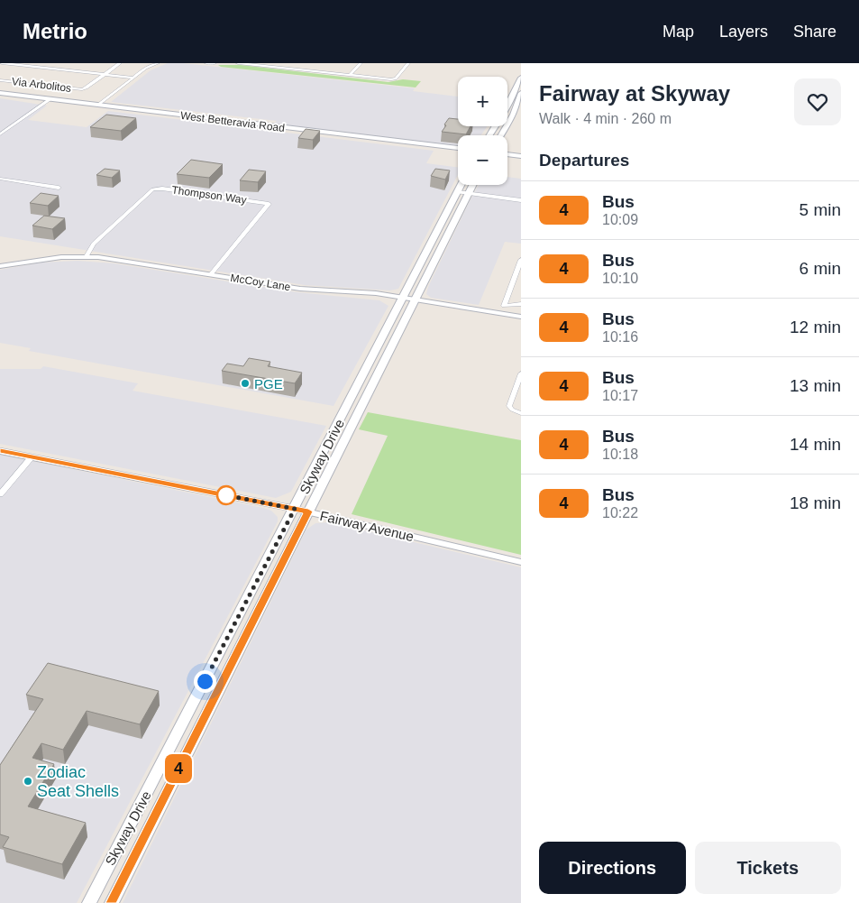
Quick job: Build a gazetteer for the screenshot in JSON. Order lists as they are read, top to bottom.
{
  "streets": {
    "main road": ["Skyway Drive"],
    "street": [
      "Via Arbolitos",
      "West Betteravia Road",
      "Thompson Way",
      "McCoy Lane",
      "Fairway Avenue"
    ]
  },
  "crossings": [
    ["Thompson Way", "McCoy Lane"],
    ["McCoy Lane", "Skyway Drive"],
    ["Skyway Drive", "Fairway Avenue"]
  ],
  "places": ["PGE", "Zodiac Seat Shells"],
  "lines": ["bus line 4"],
  "page": {
    "header": "Metrio",
    "nav": ["Map", "Layers", "Share"],
    "on_map": "4",
    "heading": [
      ["Fairway at Skyway", "Walk · 4 min · 260 m"],
      "Departures"
    ],
    "map_buttons": ["+", "−"],
    "list": [
      {
        "mark": "4",
        "name": "Bus",
        "note": "10:09",
        "value": "5 min"
      },
      {
        "mark": "4",
        "name": "Bus",
        "note": "10:10",
        "value": "6 min"
      },
      {
        "mark": "4",
        "name": "Bus",
        "note": "10:16",
        "value": "12 min"
      },
      {
        "mark": "4",
        "name": "Bus",
        "note": "10:17",
        "value": "13 min"
      },
      {
        "mark": "4",
        "name": "Bus",
        "note": "10:18",
        "value": "14 min"
      },
      {
        "mark": "4",
        "name": "Bus",
        "note": "10:22",
        "value": "18 min"
      }
    ],
    "buttons": ["Directions", "Tickets"]
  }
}
